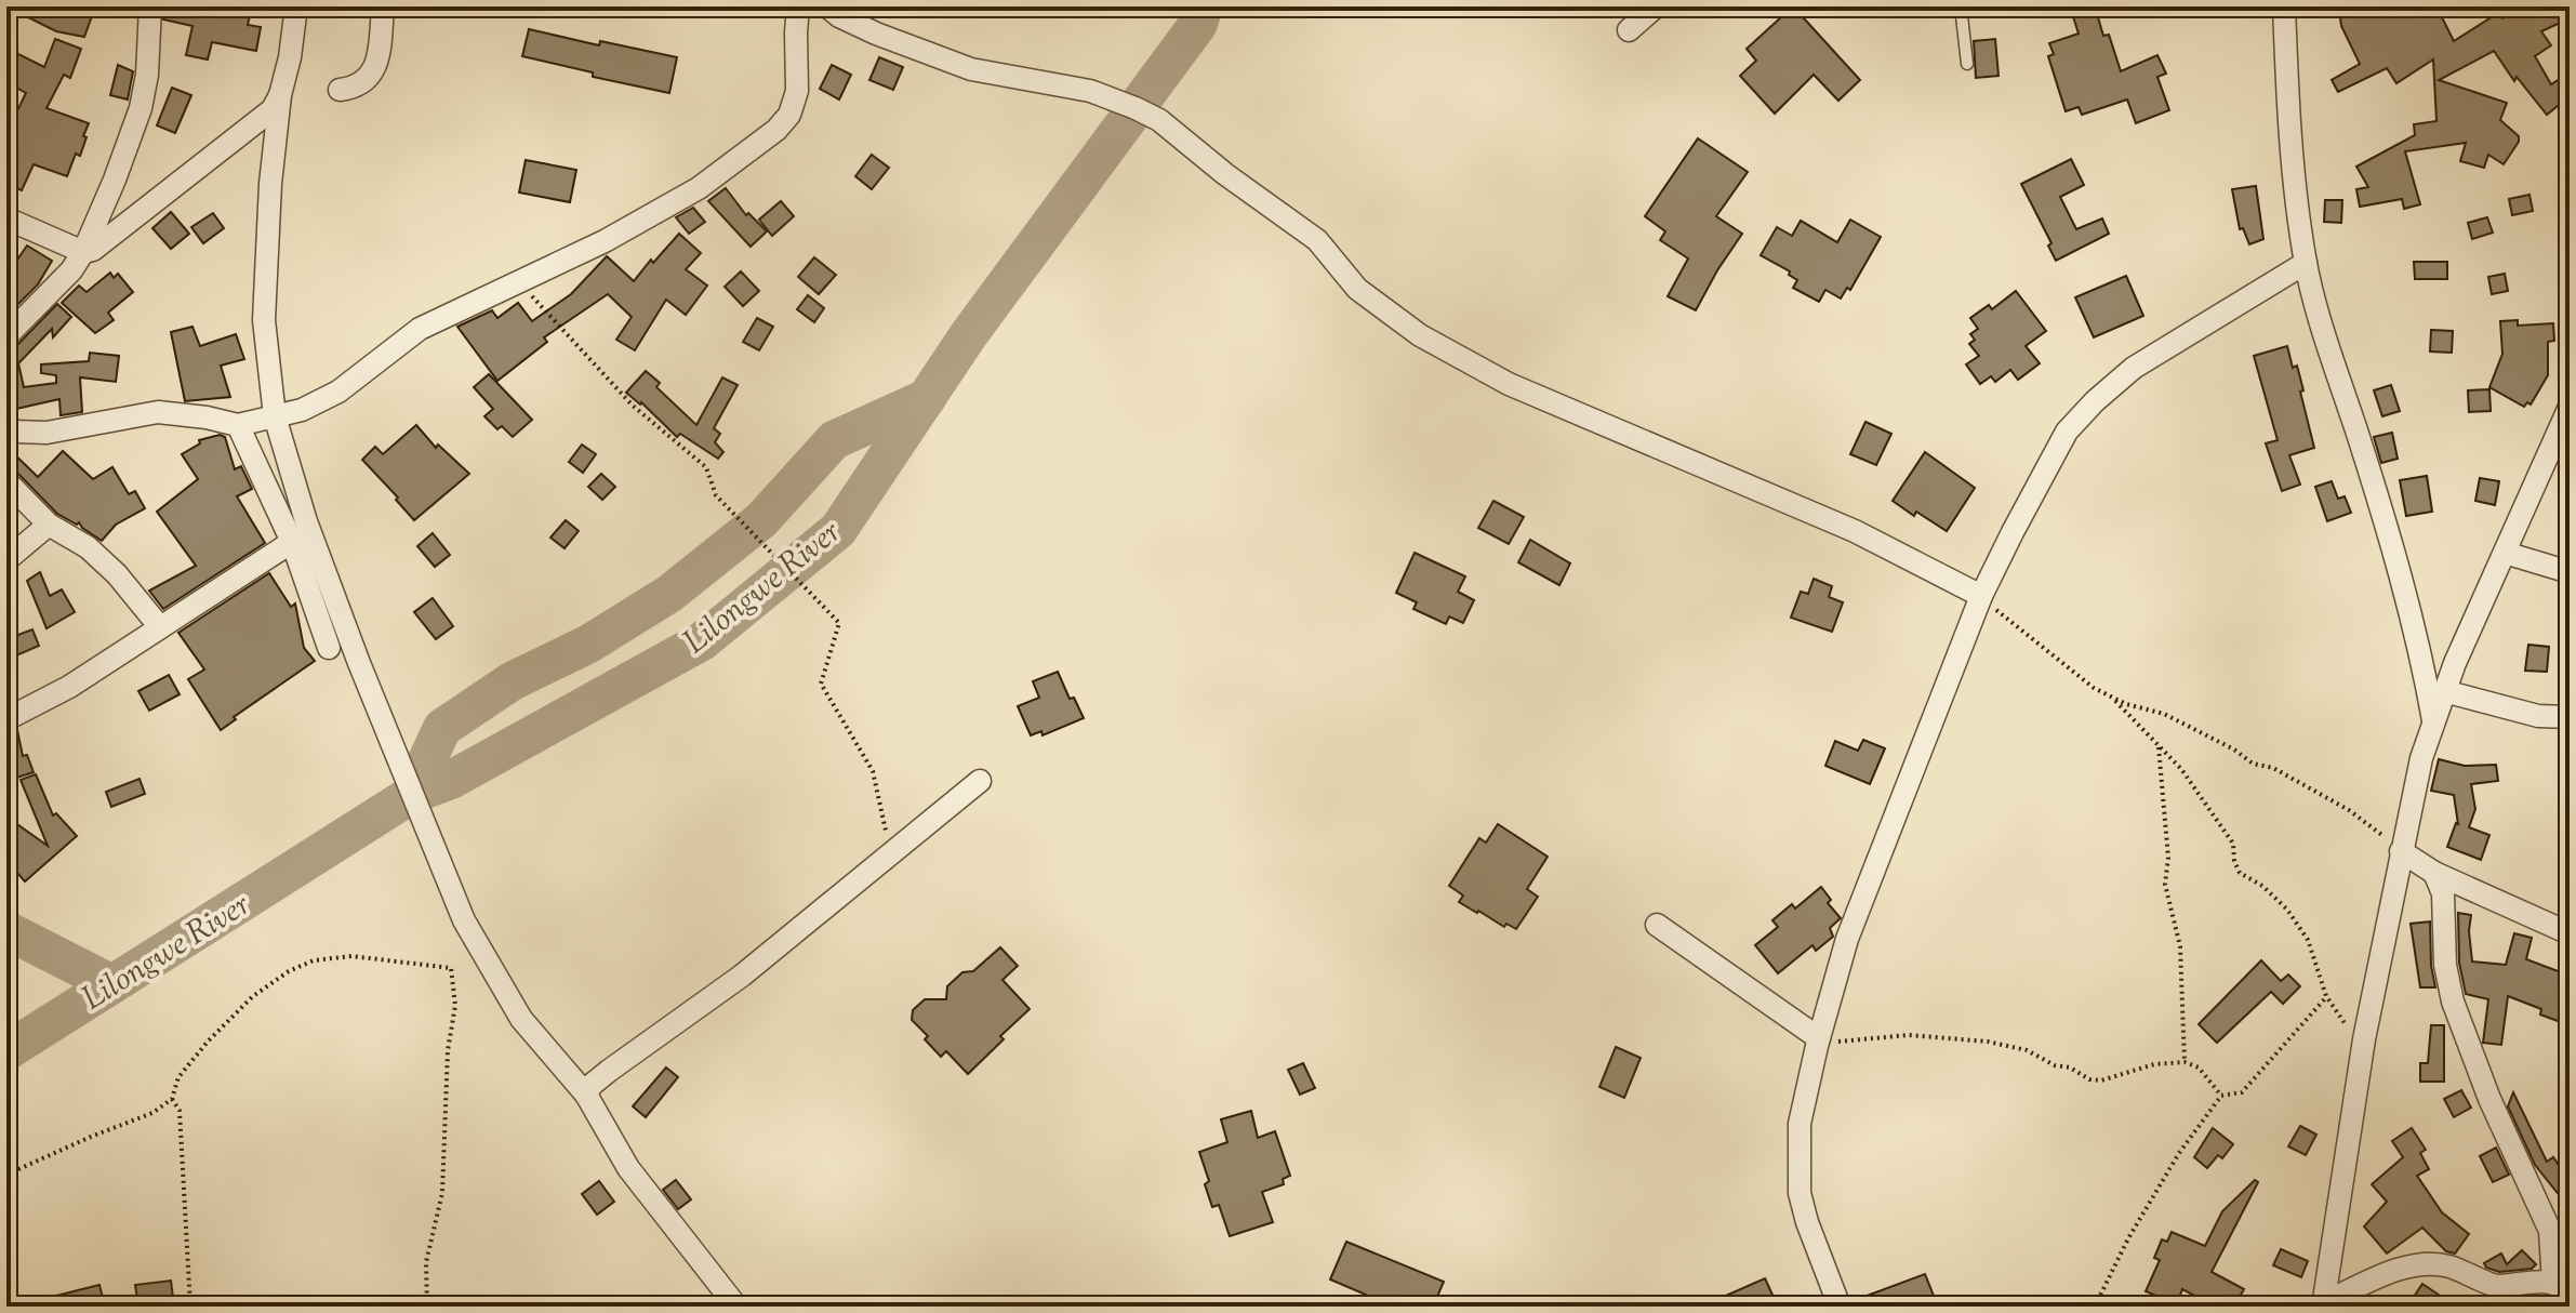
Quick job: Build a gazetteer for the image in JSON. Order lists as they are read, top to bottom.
{
  "water": ["Lilongwe River"]
}
